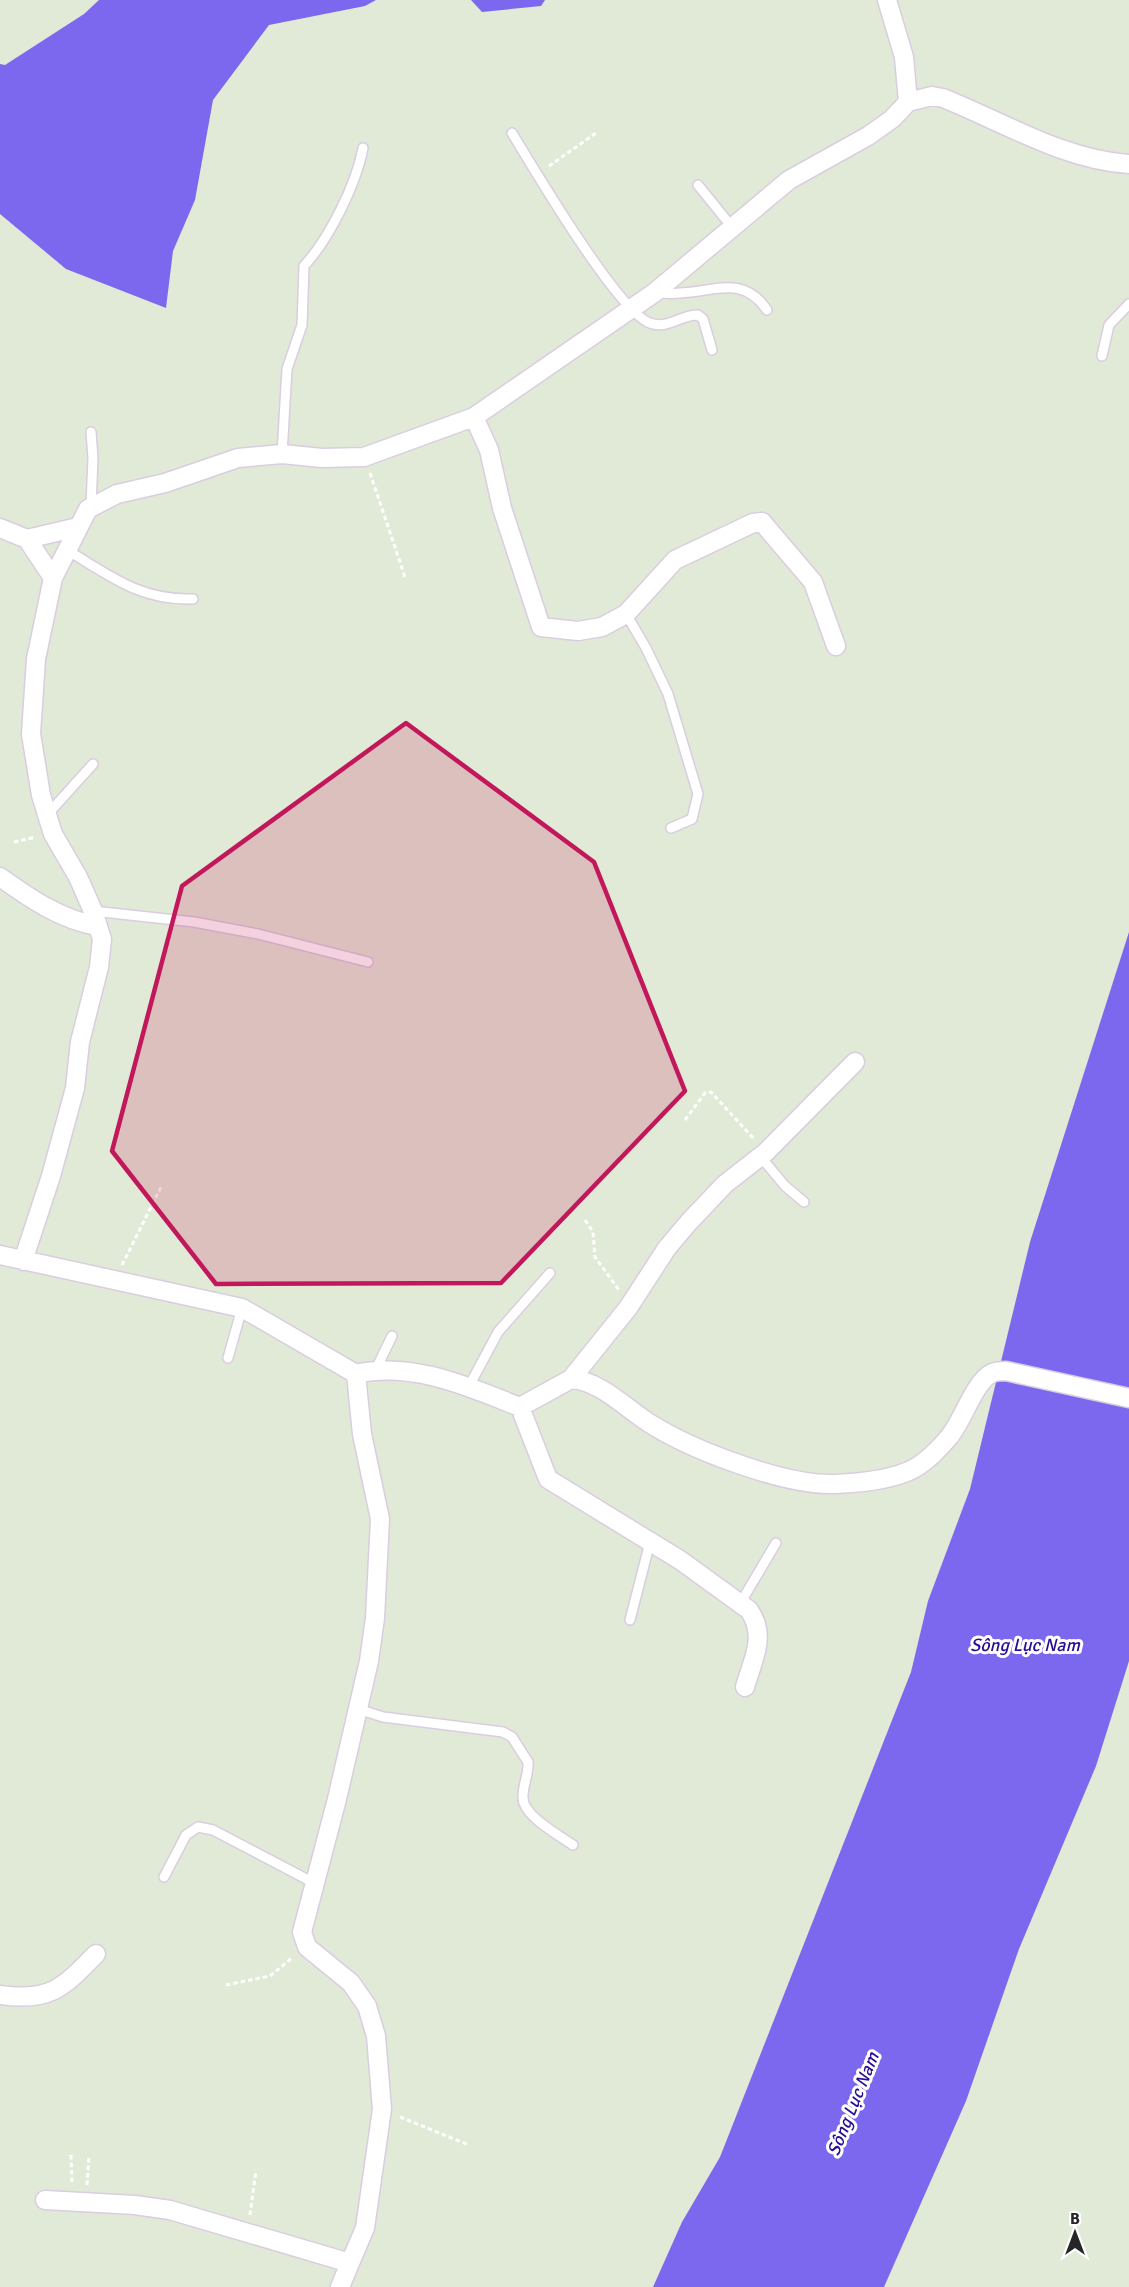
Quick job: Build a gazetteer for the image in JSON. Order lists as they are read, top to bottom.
{
  "water": ["Sông Lục Nam"],
  "north": "top"
}
